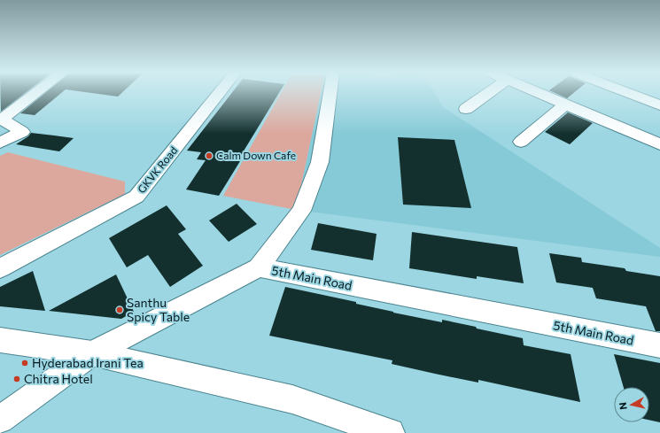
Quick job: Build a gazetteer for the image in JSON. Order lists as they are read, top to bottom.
{
  "streets": {
    "street": ["GKVK Road", "5th Main Road"]
  },
  "places": [
    "Calm Down Cafe",
    "Santhu Spicy Table",
    "Hyderabad Irani Tea",
    "Chitra Hotel"
  ],
  "north": "left"
}
